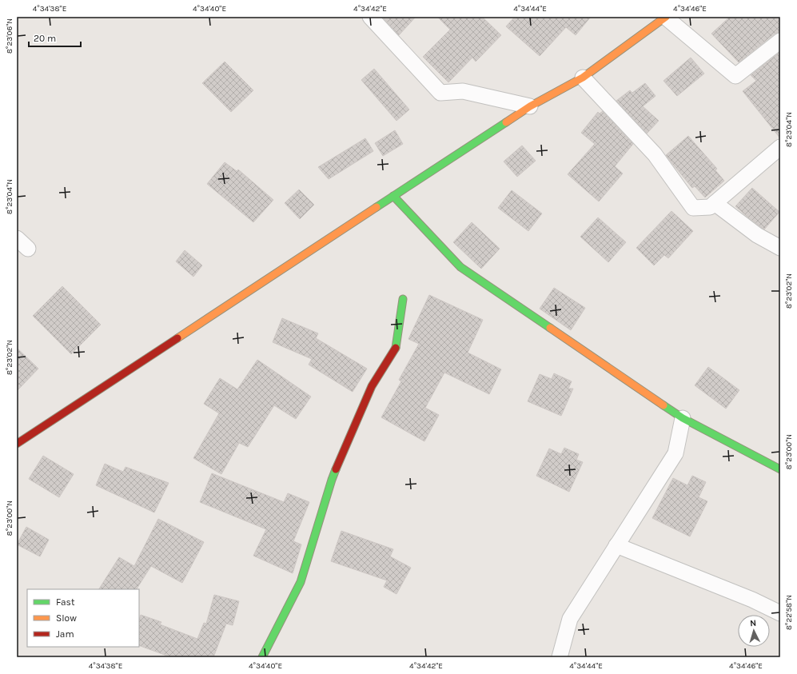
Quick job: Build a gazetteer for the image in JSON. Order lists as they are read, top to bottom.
{
  "legend": ["Fast", "Slow", "Jam"],
  "scale_bar": "20 m",
  "north": "top",
  "coordinates": [
    "4°34'38\"E",
    "4°34'40\"E",
    "4°34'42\"E",
    "4°34'44\"E",
    "4°34'46\"E",
    "8°23'06\"N",
    "8°23'04\"N",
    "8°23'02\"N",
    "8°23'00\"N",
    "8°22'58\"N"
  ]
}
